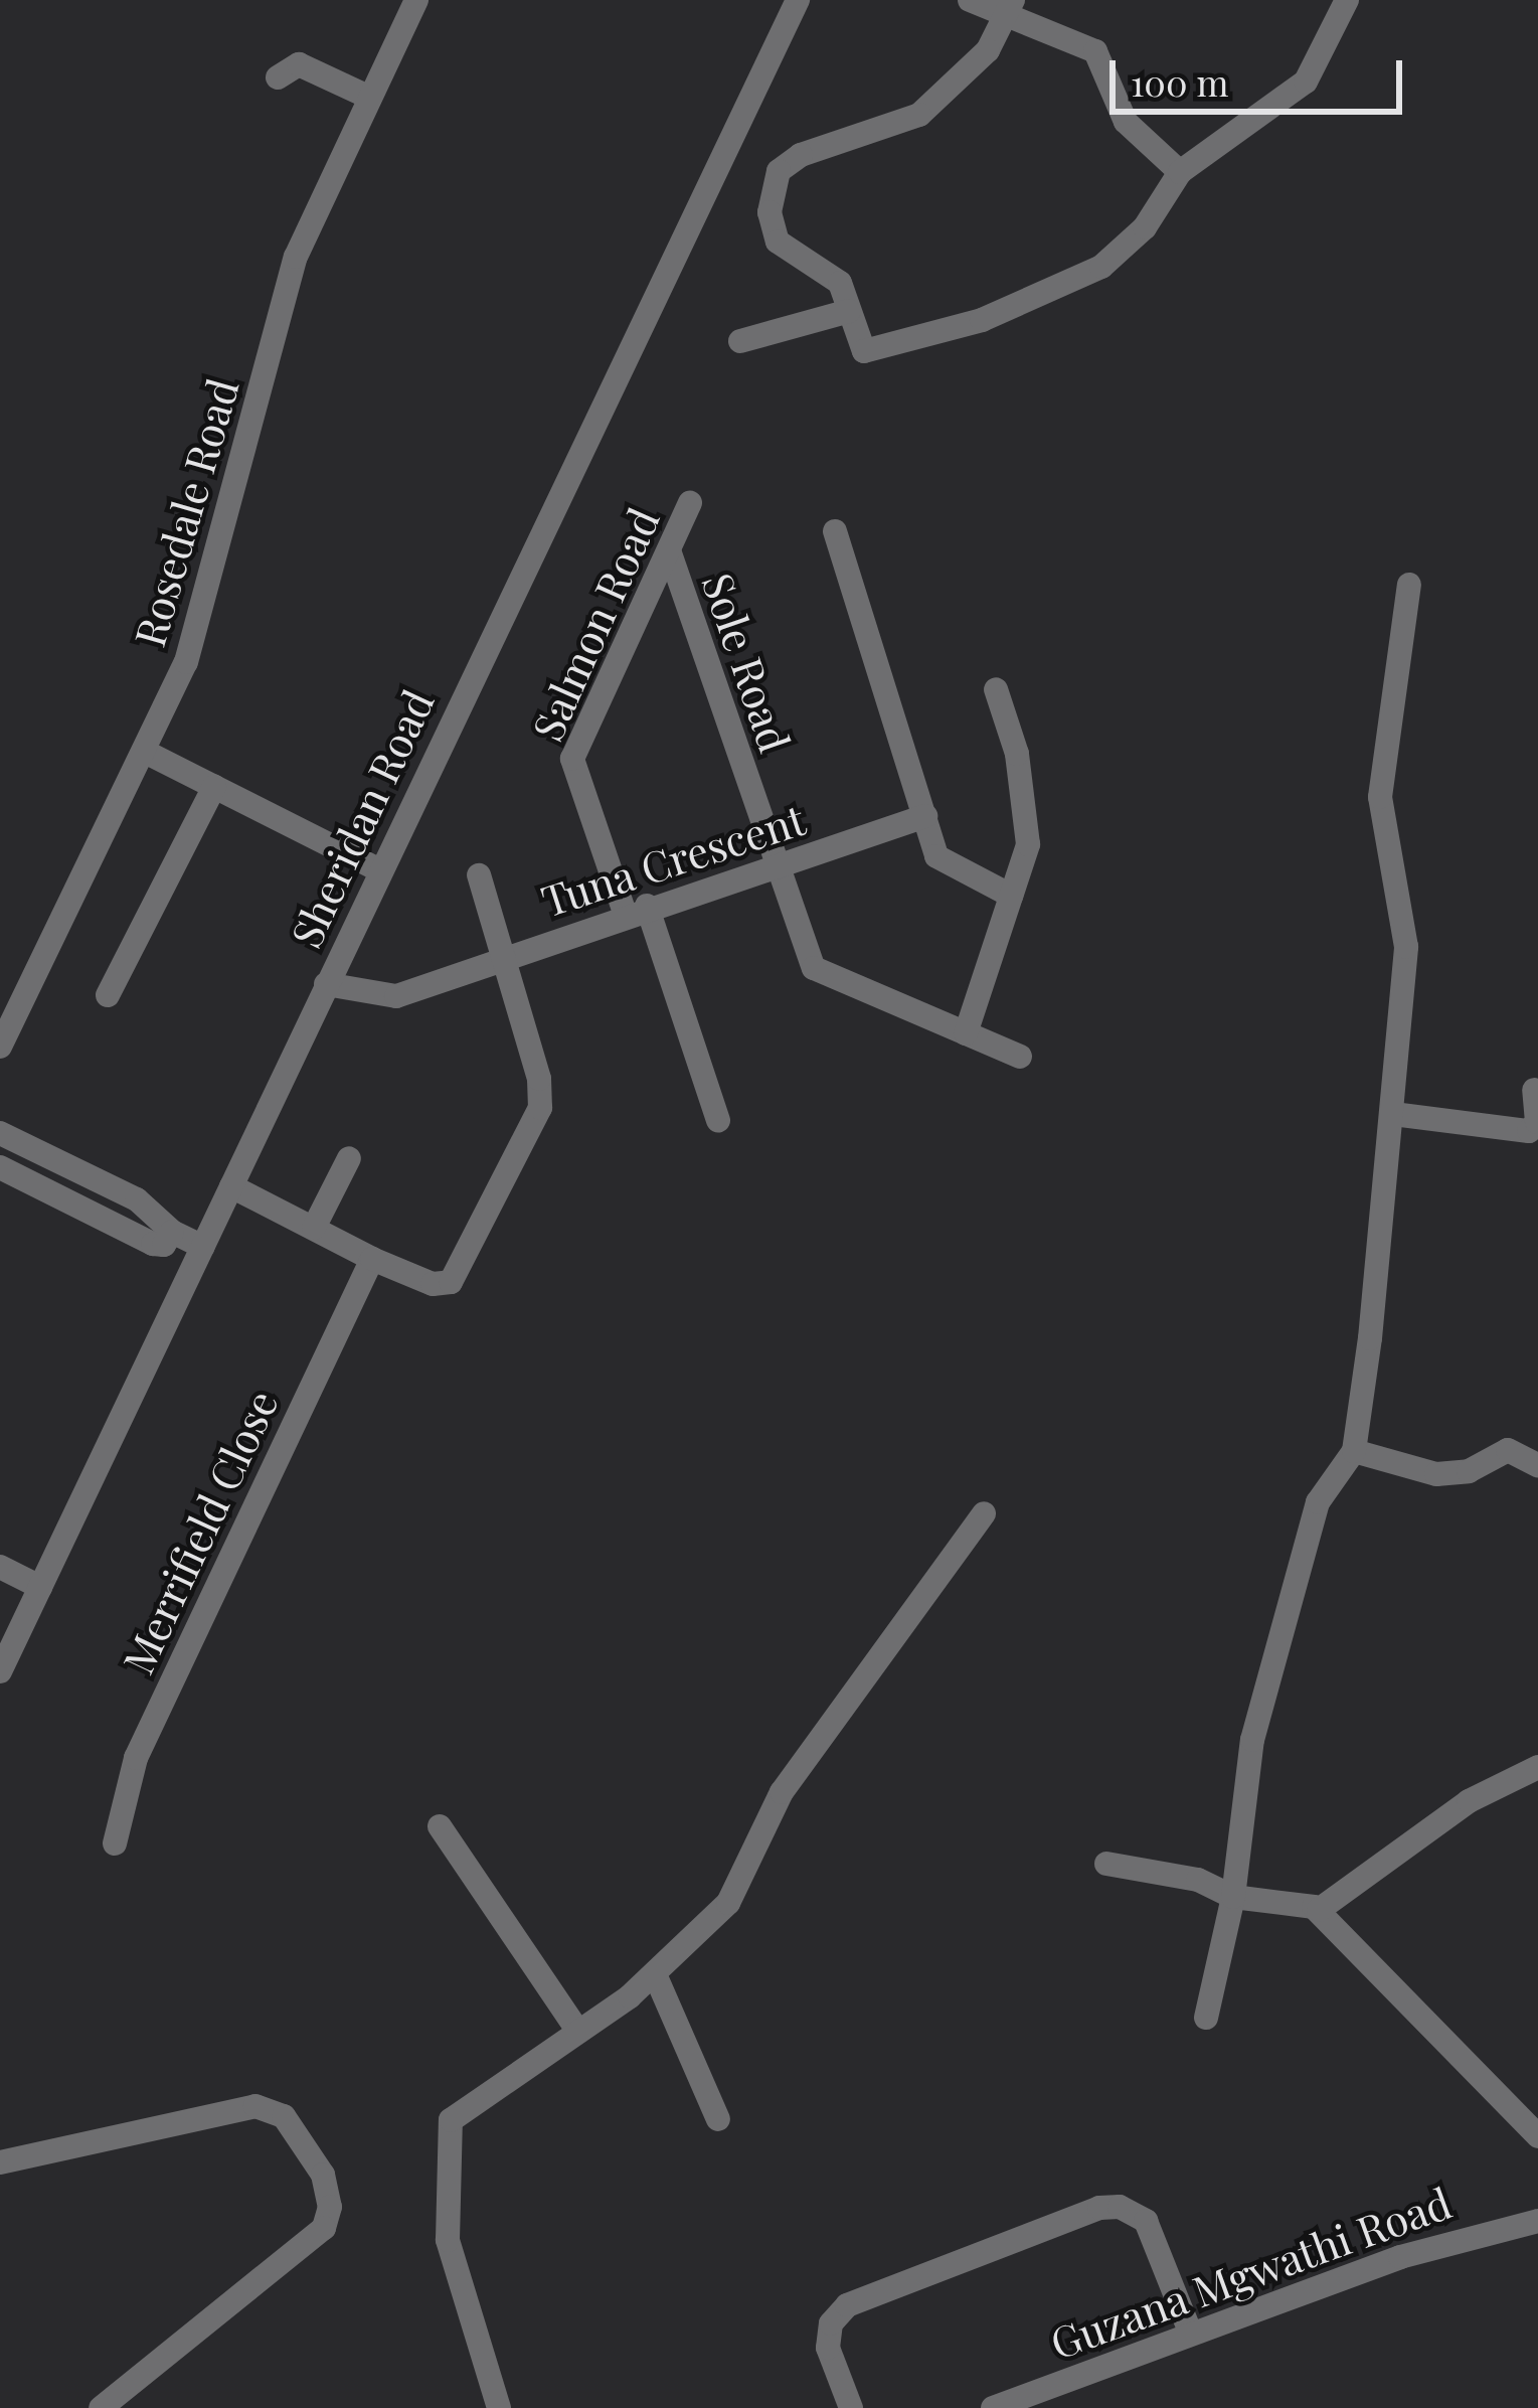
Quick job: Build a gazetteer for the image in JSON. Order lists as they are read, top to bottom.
{
  "streets": {
    "street": [
      "Rosedale Road",
      "Salmon Road",
      "Sole Road",
      "Sheridan Road",
      "Tuna Crescent",
      "Merrifield Close",
      "Guzana Mgwathi Road"
    ]
  },
  "crossings": [
    ["Salmon Road", "Sole Road"],
    ["Salmon Road", "Tuna Crescent"],
    ["Sole Road", "Tuna Crescent"],
    ["Sheridan Road", "Tuna Crescent"]
  ],
  "scale_bar": "100 m"
}
